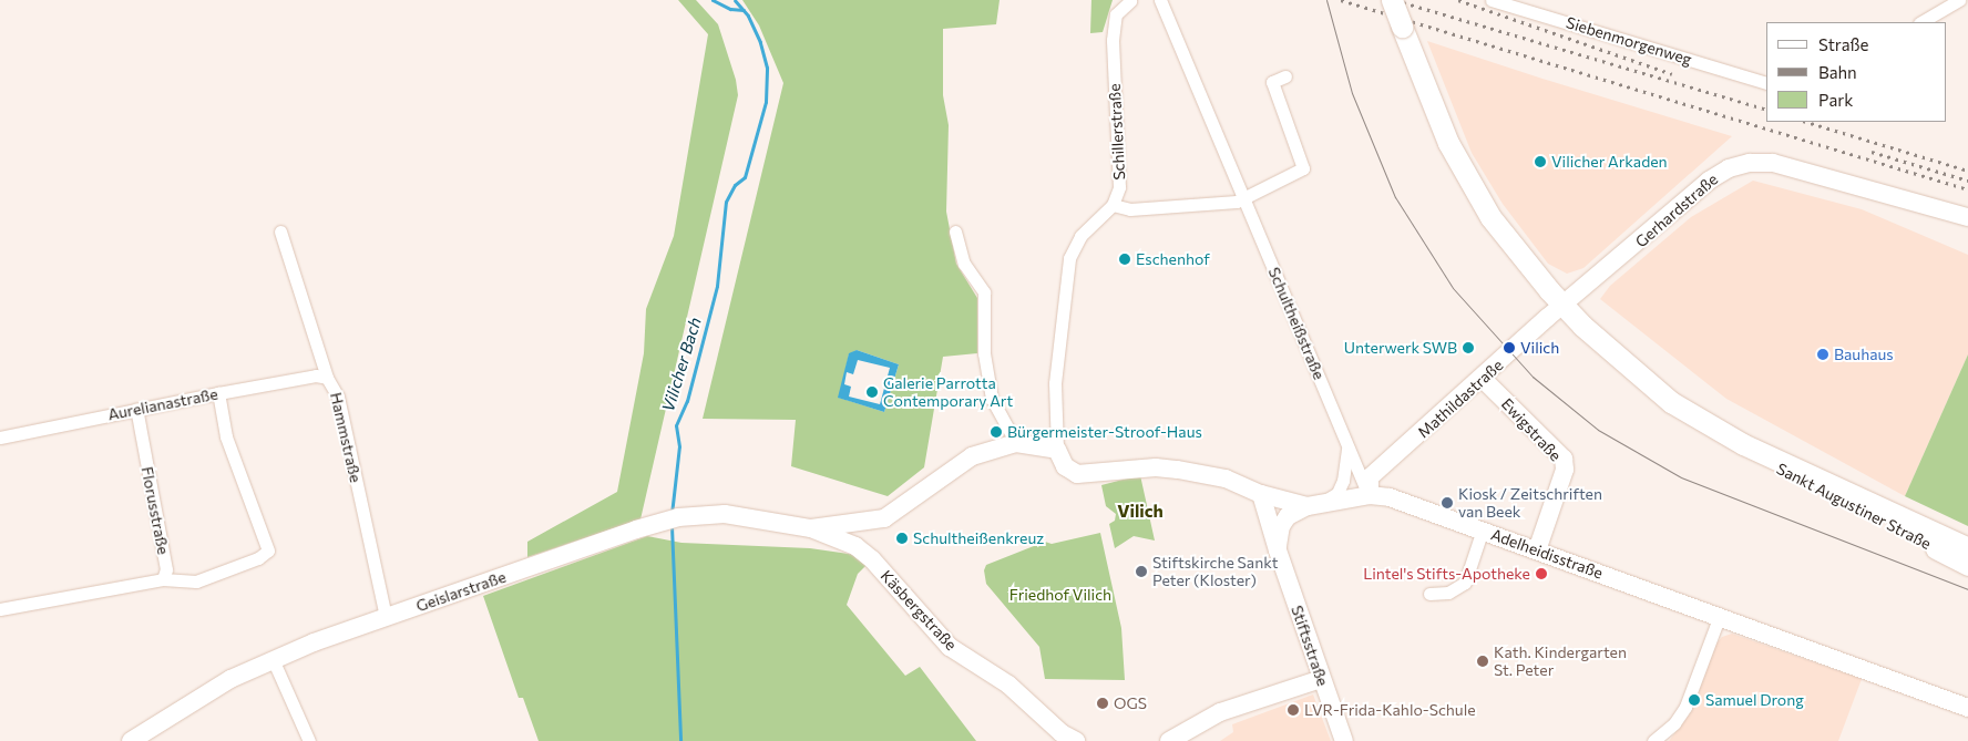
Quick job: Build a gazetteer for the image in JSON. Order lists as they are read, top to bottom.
{
  "streets": {
    "main road": ["Sankt Augustiner Straße"],
    "street": [
      "Siebenmorgenweg",
      "Schillerstraße",
      "Gerhardstraße",
      "Schultheißstraße",
      "Mathildastraße",
      "Aurelianastraße",
      "Ewigstraße",
      "Hammstraße",
      "Florusstraße",
      "Adelheidisstraße",
      "Geislarstraße",
      "Käsbergstraße",
      "Stiftsstraße"
    ]
  },
  "crossings": [
    ["Gerhardstraße", "Mathildastraße"],
    ["Gerhardstraße", "Sankt Augustiner Straße"],
    ["Schultheißstraße", "Mathildastraße"],
    ["Schultheißstraße", "Adelheidisstraße"],
    ["Mathildastraße", "Ewigstraße"],
    ["Mathildastraße", "Sankt Augustiner Straße"],
    ["Mathildastraße", "Adelheidisstraße"],
    ["Aurelianastraße", "Hammstraße"],
    ["Aurelianastraße", "Florusstraße"],
    ["Ewigstraße", "Adelheidisstraße"],
    ["Hammstraße", "Geislarstraße"],
    ["Adelheidisstraße", "Stiftsstraße"],
    ["Geislarstraße", "Käsbergstraße"]
  ],
  "districts": ["Vilich"],
  "water": ["Vilicher Bach"],
  "parks": ["Friedhof Vilich"],
  "places": [
    "Vilicher Arkaden",
    "Eschenhof",
    "Unterwerk SWB",
    "Vilich",
    "Bauhaus",
    "Galerie Parrotta Contemporary Art",
    "Bürgermeister-Stroof-Haus",
    "Kiosk / Zeitschriften van Beek",
    "Schultheißenkreuz",
    "Stiftskirche Sankt Peter (Kloster)",
    "Lintel's Stifts-Apotheke",
    "Kath. Kindergarten St. Peter",
    "Samuel Drong",
    "OGS",
    "LVR-Frida-Kahlo-Schule"
  ],
  "legend": ["Straße", "Bahn", "Park"]
}
